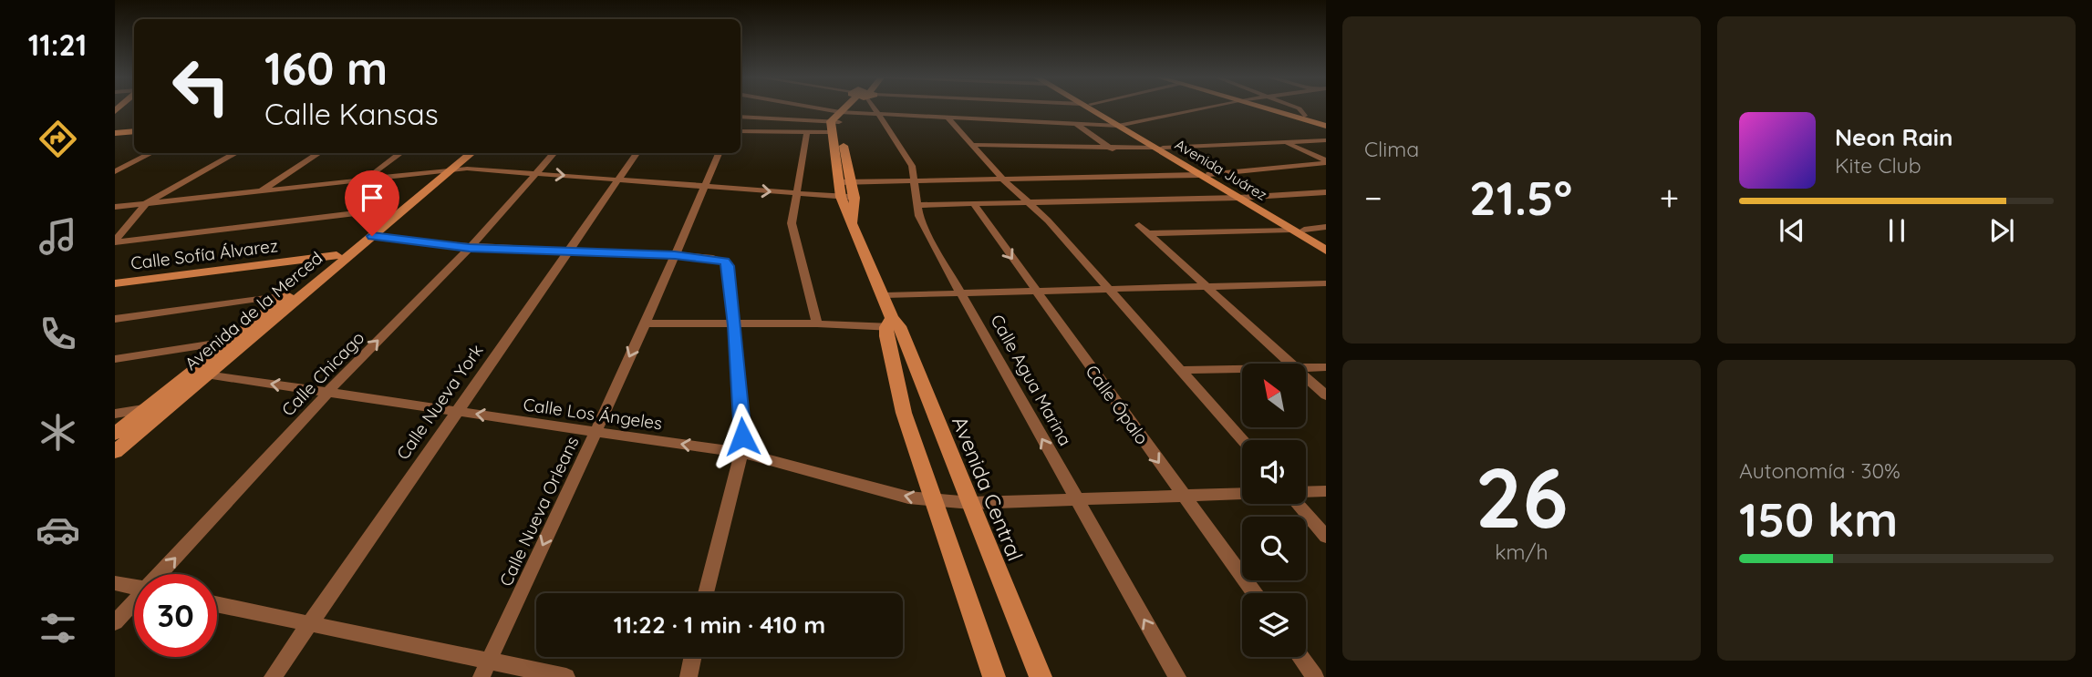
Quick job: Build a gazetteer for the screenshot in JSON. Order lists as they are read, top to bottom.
{
  "streets": {
    "street": [
      "Avenida Juárez",
      "Calle Sofía Álvarez",
      "Avenida de la Merced",
      "Calle Chicago",
      "Calle Agua Marina",
      "Calle Nueva York",
      "Calle Ópalo",
      "Calle Los Ángeles",
      "Avenida Central",
      "Calle Nueva Orleans"
    ]
  },
  "crossings": [
    ["Calle Sofía Álvarez", "Avenida de la Merced"],
    ["Avenida de la Merced", "Calle Los Ángeles"],
    ["Calle Chicago", "Calle Los Ángeles"],
    ["Calle Agua Marina", "Calle Los Ángeles"],
    ["Calle Nueva York", "Calle Los Ángeles"],
    ["Calle Ópalo", "Calle Los Ángeles"],
    ["Calle Los Ángeles", "Avenida Central"],
    ["Calle Los Ángeles", "Calle Nueva Orleans"]
  ],
  "one_way": [
    "Calle Chicago",
    "Calle Agua Marina",
    "Calle Los Ángeles",
    "Calle Nueva Orleans"
  ],
  "north": "top left",
  "page": {
    "tabs": "11:21",
    "tile": [
      "Clima",
      ["26", "km/h"],
      ["Autonomía · 30%", "150 km"]
    ],
    "turn": ["160 m", "Calle Kansas"],
    "song": ["Neon Rain", "Kite Club"],
    "heat": ["−", "21.5°", "+"],
    "limit": "30",
    "trip": "11:22 · 1 min · 410 m"
  }
}
